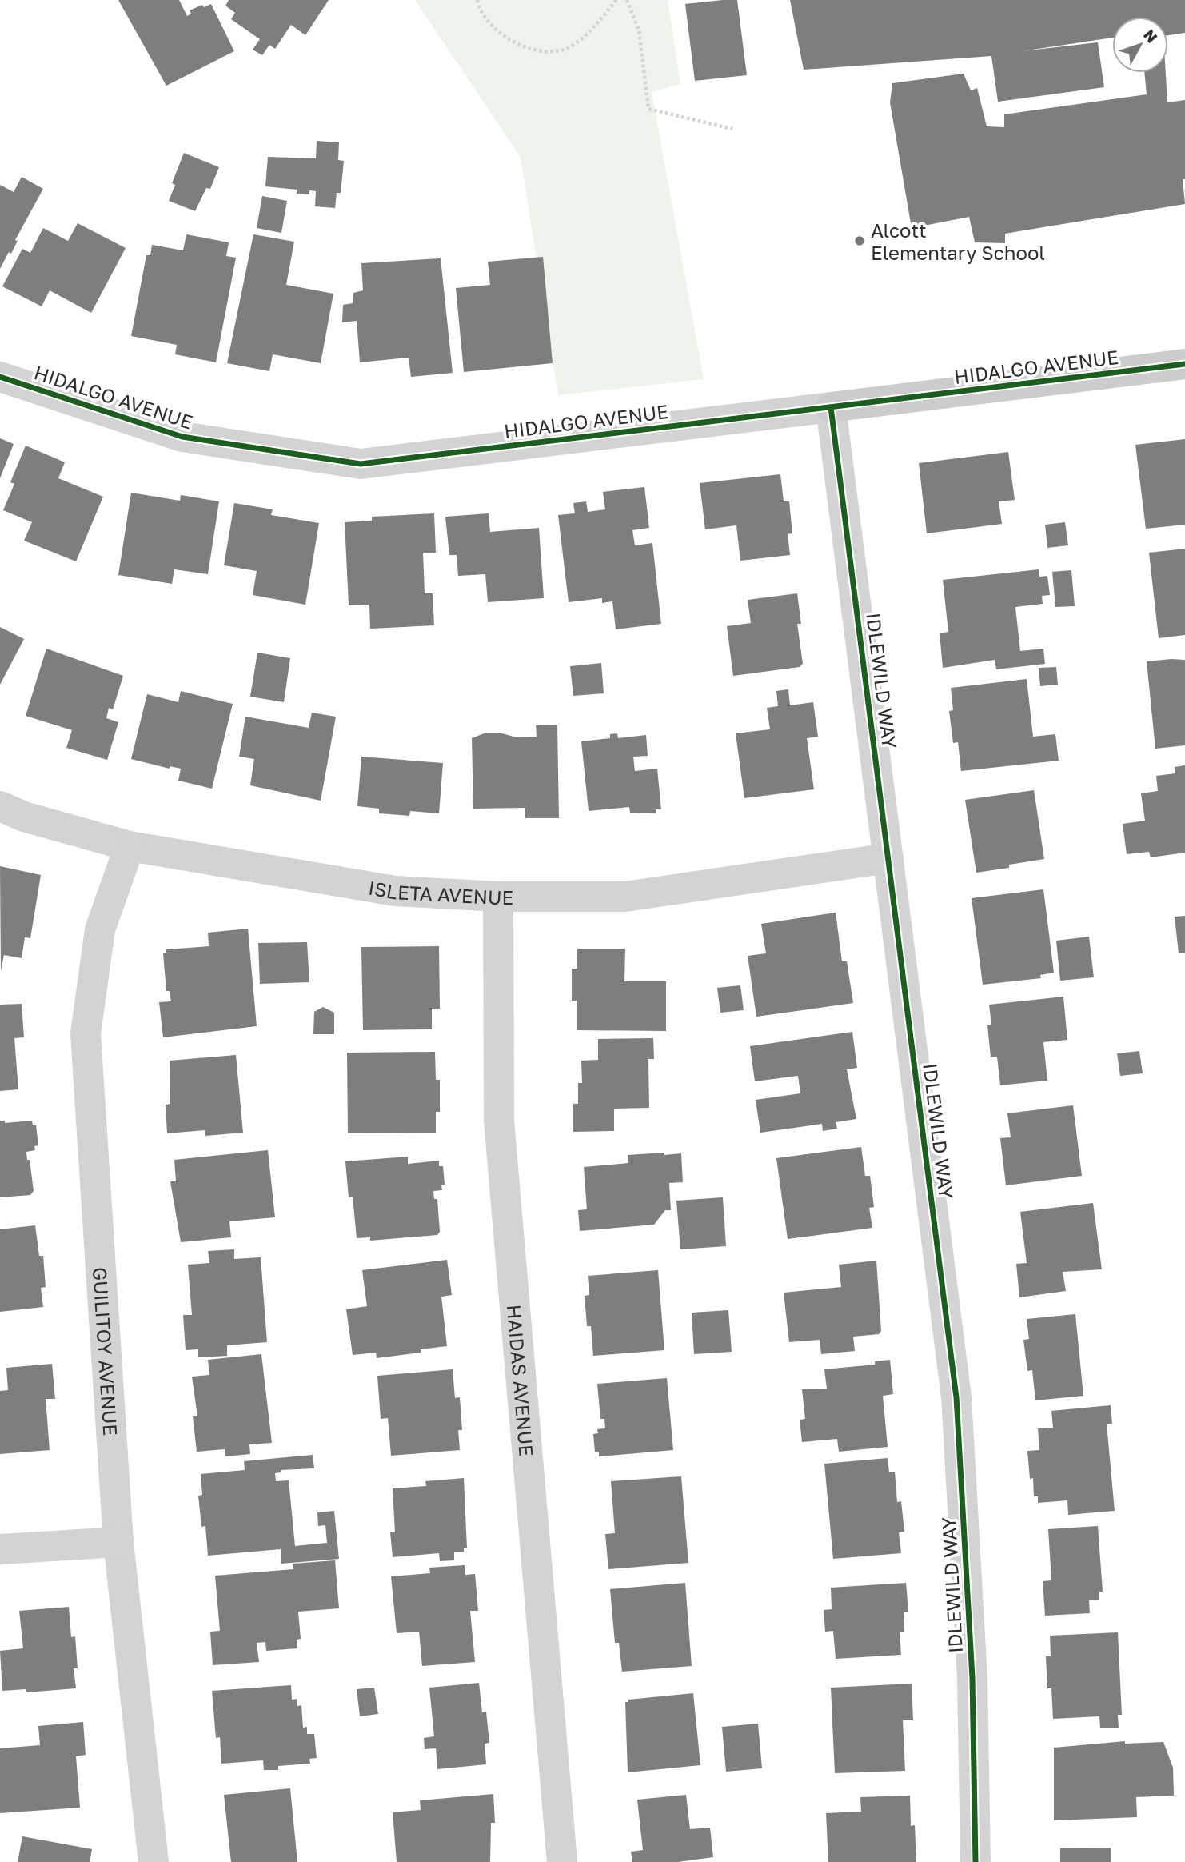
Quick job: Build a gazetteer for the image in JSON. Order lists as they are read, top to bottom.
{
  "streets": {
    "street": [
      "HIDALGO AVENUE",
      "IDLEWILD WAY",
      "ISLETA AVENUE",
      "GUILITOY AVENUE",
      "HAIDAS AVENUE"
    ]
  },
  "crossings": [
    ["HIDALGO AVENUE", "IDLEWILD WAY"],
    ["IDLEWILD WAY", "ISLETA AVENUE"],
    ["ISLETA AVENUE", "GUILITOY AVENUE"],
    ["ISLETA AVENUE", "HAIDAS AVENUE"]
  ],
  "places": ["Alcott Elementary School"],
  "north": "top right"
}
